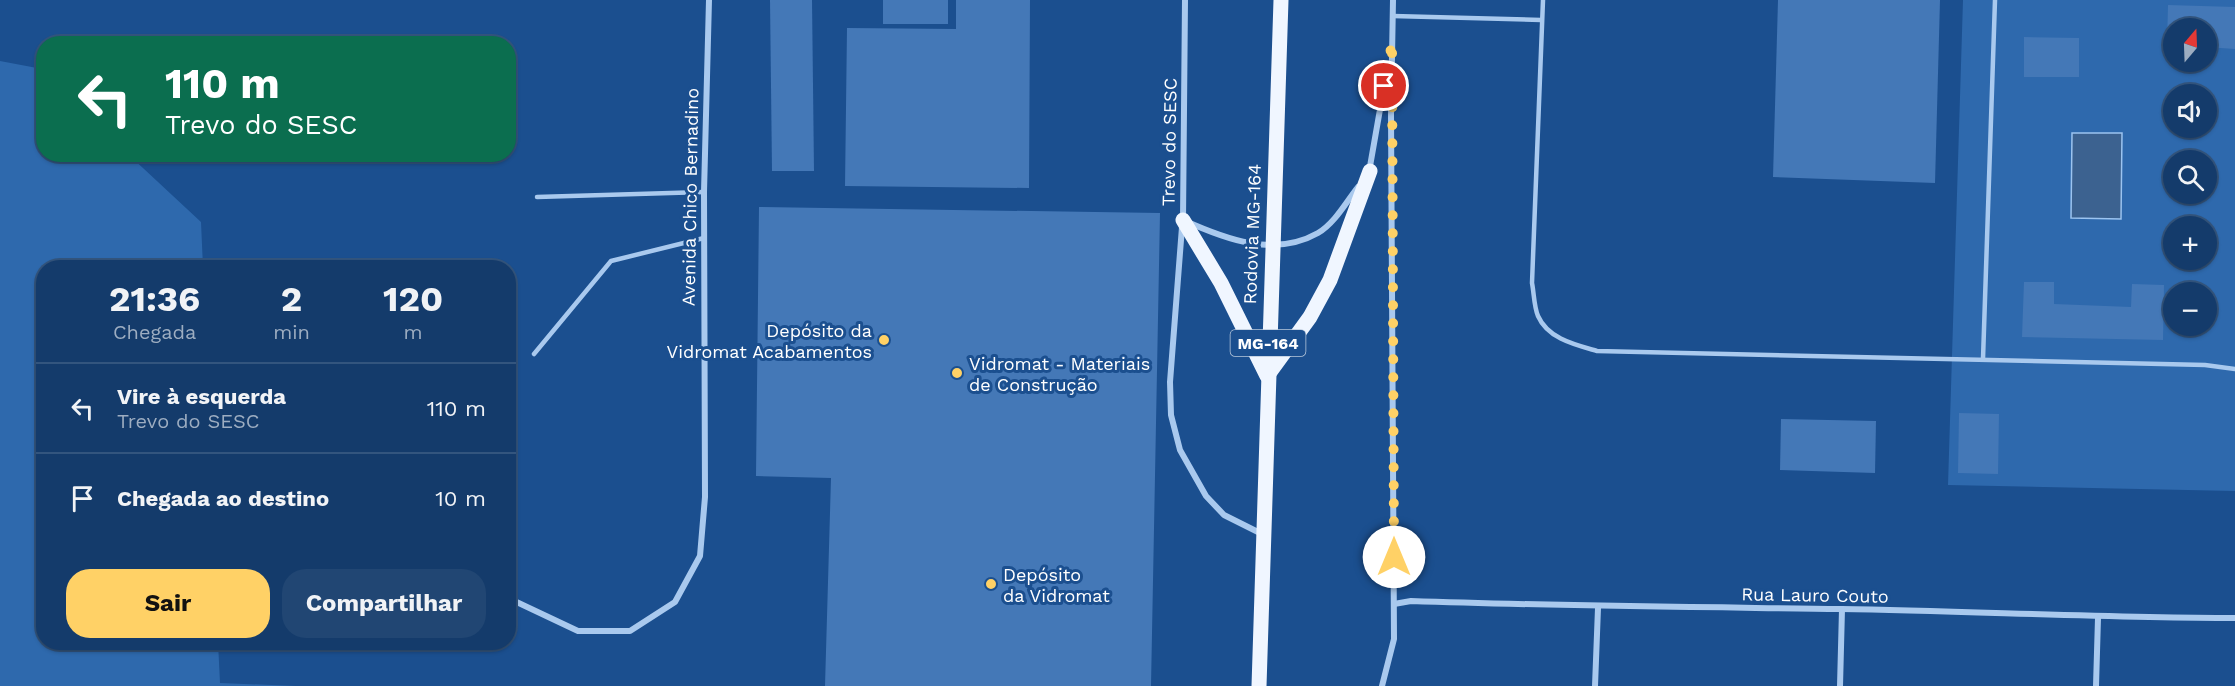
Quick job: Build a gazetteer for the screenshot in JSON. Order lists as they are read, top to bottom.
{
  "streets": {
    "main road": ["Rodovia MG-164", "MG-164"],
    "street": ["Trevo do SESC", "Avenida Chico Bernadino", "Rua Lauro Couto"]
  },
  "crossings": [
    ["Trevo do SESC", "Rodovia MG-164"]
  ],
  "places": ["Depósito da Vidromat Acabamentos", "Vidromat - Materiais de Construção", "Depósito da Vidromat"],
  "north": "top",
  "page": {
    "map_buttons": ["+", "−"],
    "turn": ["110 m", "Trevo do SESC"],
    "eta": [
      "21:36",
      "Chegada",
      "2",
      "min",
      "120",
      "m"
    ],
    "list": [
      {
        "name": "Vire à esquerda",
        "note": "Trevo do SESC",
        "value": "110 m"
      },
      {
        "name": "Chegada ao destino",
        "value": "10 m"
      }
    ],
    "buttons": ["Sair", "Compartilhar"]
  }
}
